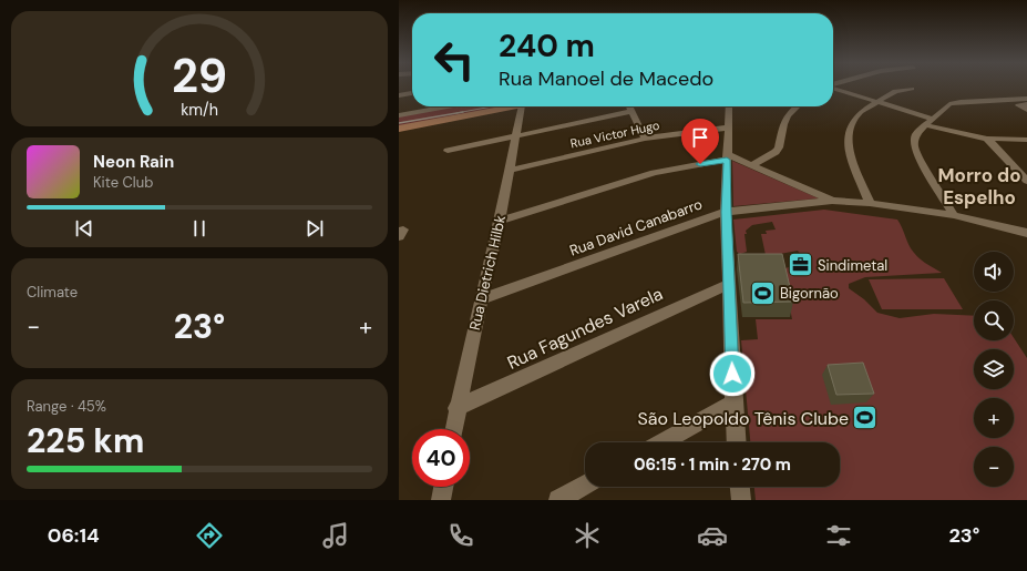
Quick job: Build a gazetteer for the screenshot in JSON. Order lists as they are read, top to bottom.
{
  "streets": {
    "street": [
      "Rua Victor Hugo",
      "Rua David Canabarro",
      "Rua Dietrich Hilbk",
      "Rua Fagundes Varela"
    ]
  },
  "crossings": [
    ["Rua Victor Hugo", "Rua Dietrich Hilbk"],
    ["Rua David Canabarro", "Rua Dietrich Hilbk"],
    ["Rua Dietrich Hilbk", "Rua Fagundes Varela"]
  ],
  "districts": ["Morro do Espelho"],
  "places": {
    "office": ["Sindimetal"],
    "sports": ["Bigornão", "São Leopoldo Tênis Clube"]
  },
  "page": {
    "turn": ["240 m", "Rua Manoel de Macedo"],
    "song": ["Neon Rain", "Kite Club"],
    "map_buttons": ["+", "−"],
    "tile": [
      "Climate",
      ["Range · 45%", "225 km"]
    ],
    "heat": ["−", "23°", "+"],
    "limit": "40",
    "trip": "06:15 · 1 min · 270 m",
    "tabs": ["06:14", "23°"],
    "gauge": ["29", "km/h"]
  }
}
